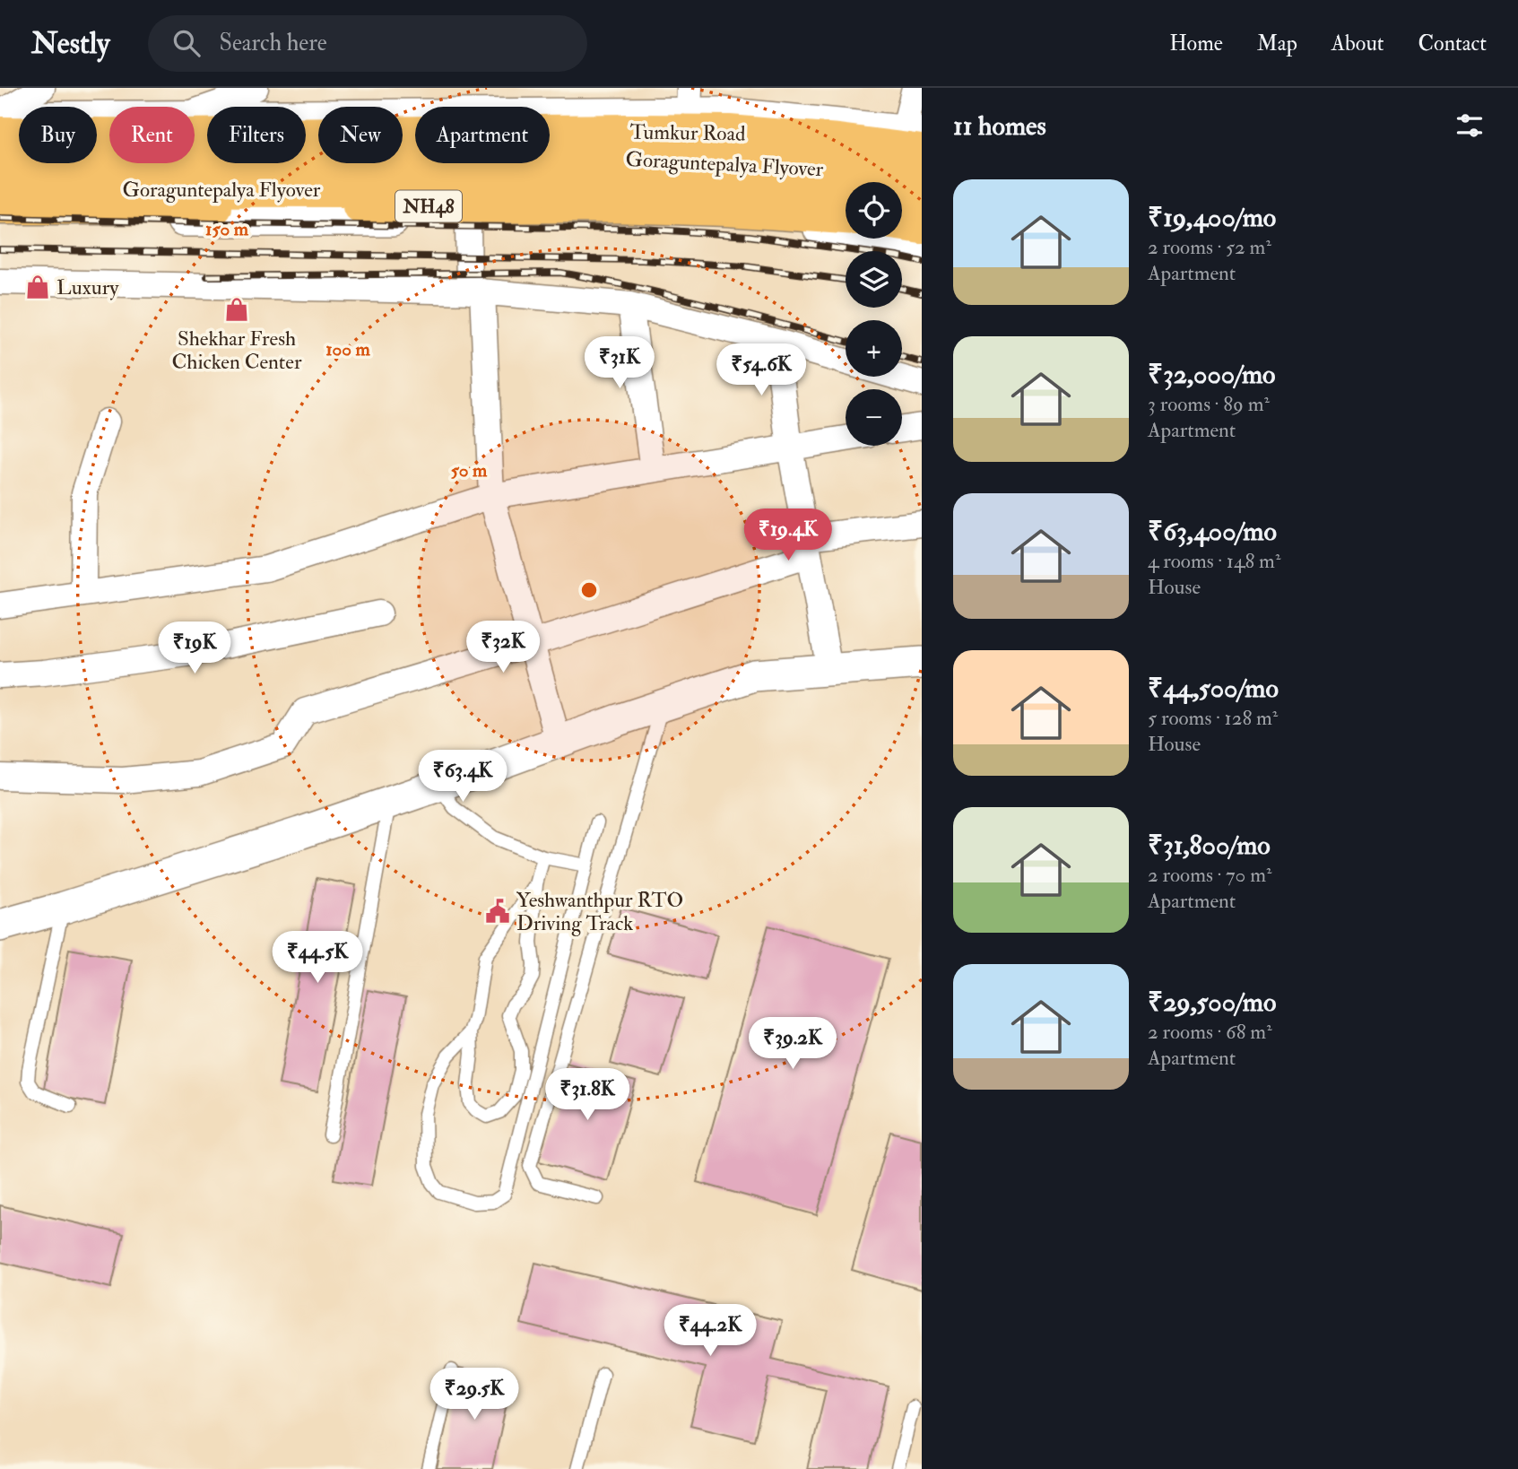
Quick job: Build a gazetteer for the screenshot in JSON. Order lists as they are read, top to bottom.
{
  "streets": {
    "highway": ["Tumkur Road", "Goraguntepalya Flyover", "NH48"]
  },
  "places": {
    "shop": ["Luxury", "Shekhar Fresh Chicken Center"],
    "public building": ["Yeshwanthpur RTO Driving Track"]
  },
  "page": {
    "header": "Nestly",
    "search": "Search here",
    "nav": [
      "Home",
      "Map",
      "About",
      "Contact"
    ],
    "heading": "11 homes",
    "chip": [
      "Buy",
      "Rent",
      "Filters",
      "New",
      "Apartment"
    ],
    "list": [
      {
        "name": "₹19,400/mo",
        "note": "2 rooms · 52 m² · Apartment"
      },
      {
        "name": "₹32,000/mo",
        "note": "3 rooms · 89 m² · Apartment"
      },
      {
        "name": "₹63,400/mo",
        "note": "4 rooms · 148 m² · House"
      },
      {
        "name": "₹44,500/mo",
        "note": "5 rooms · 128 m² · House"
      },
      {
        "name": "₹31,800/mo",
        "note": "2 rooms · 70 m² · Apartment"
      },
      {
        "name": "₹29,500/mo",
        "note": "2 rooms · 68 m² · Apartment"
      }
    ],
    "map_buttons": ["+", "−"],
    "price": [
      "₹31K",
      "₹54.6K",
      "₹19.4K",
      "₹32K",
      "₹19K",
      "₹63.4K",
      "₹44.5K",
      "₹39.2K",
      "₹31.8K",
      "₹44.2K",
      "₹29.5K"
    ]
  },
  "rings": ["150 m", "100 m", "50 m"]
}
